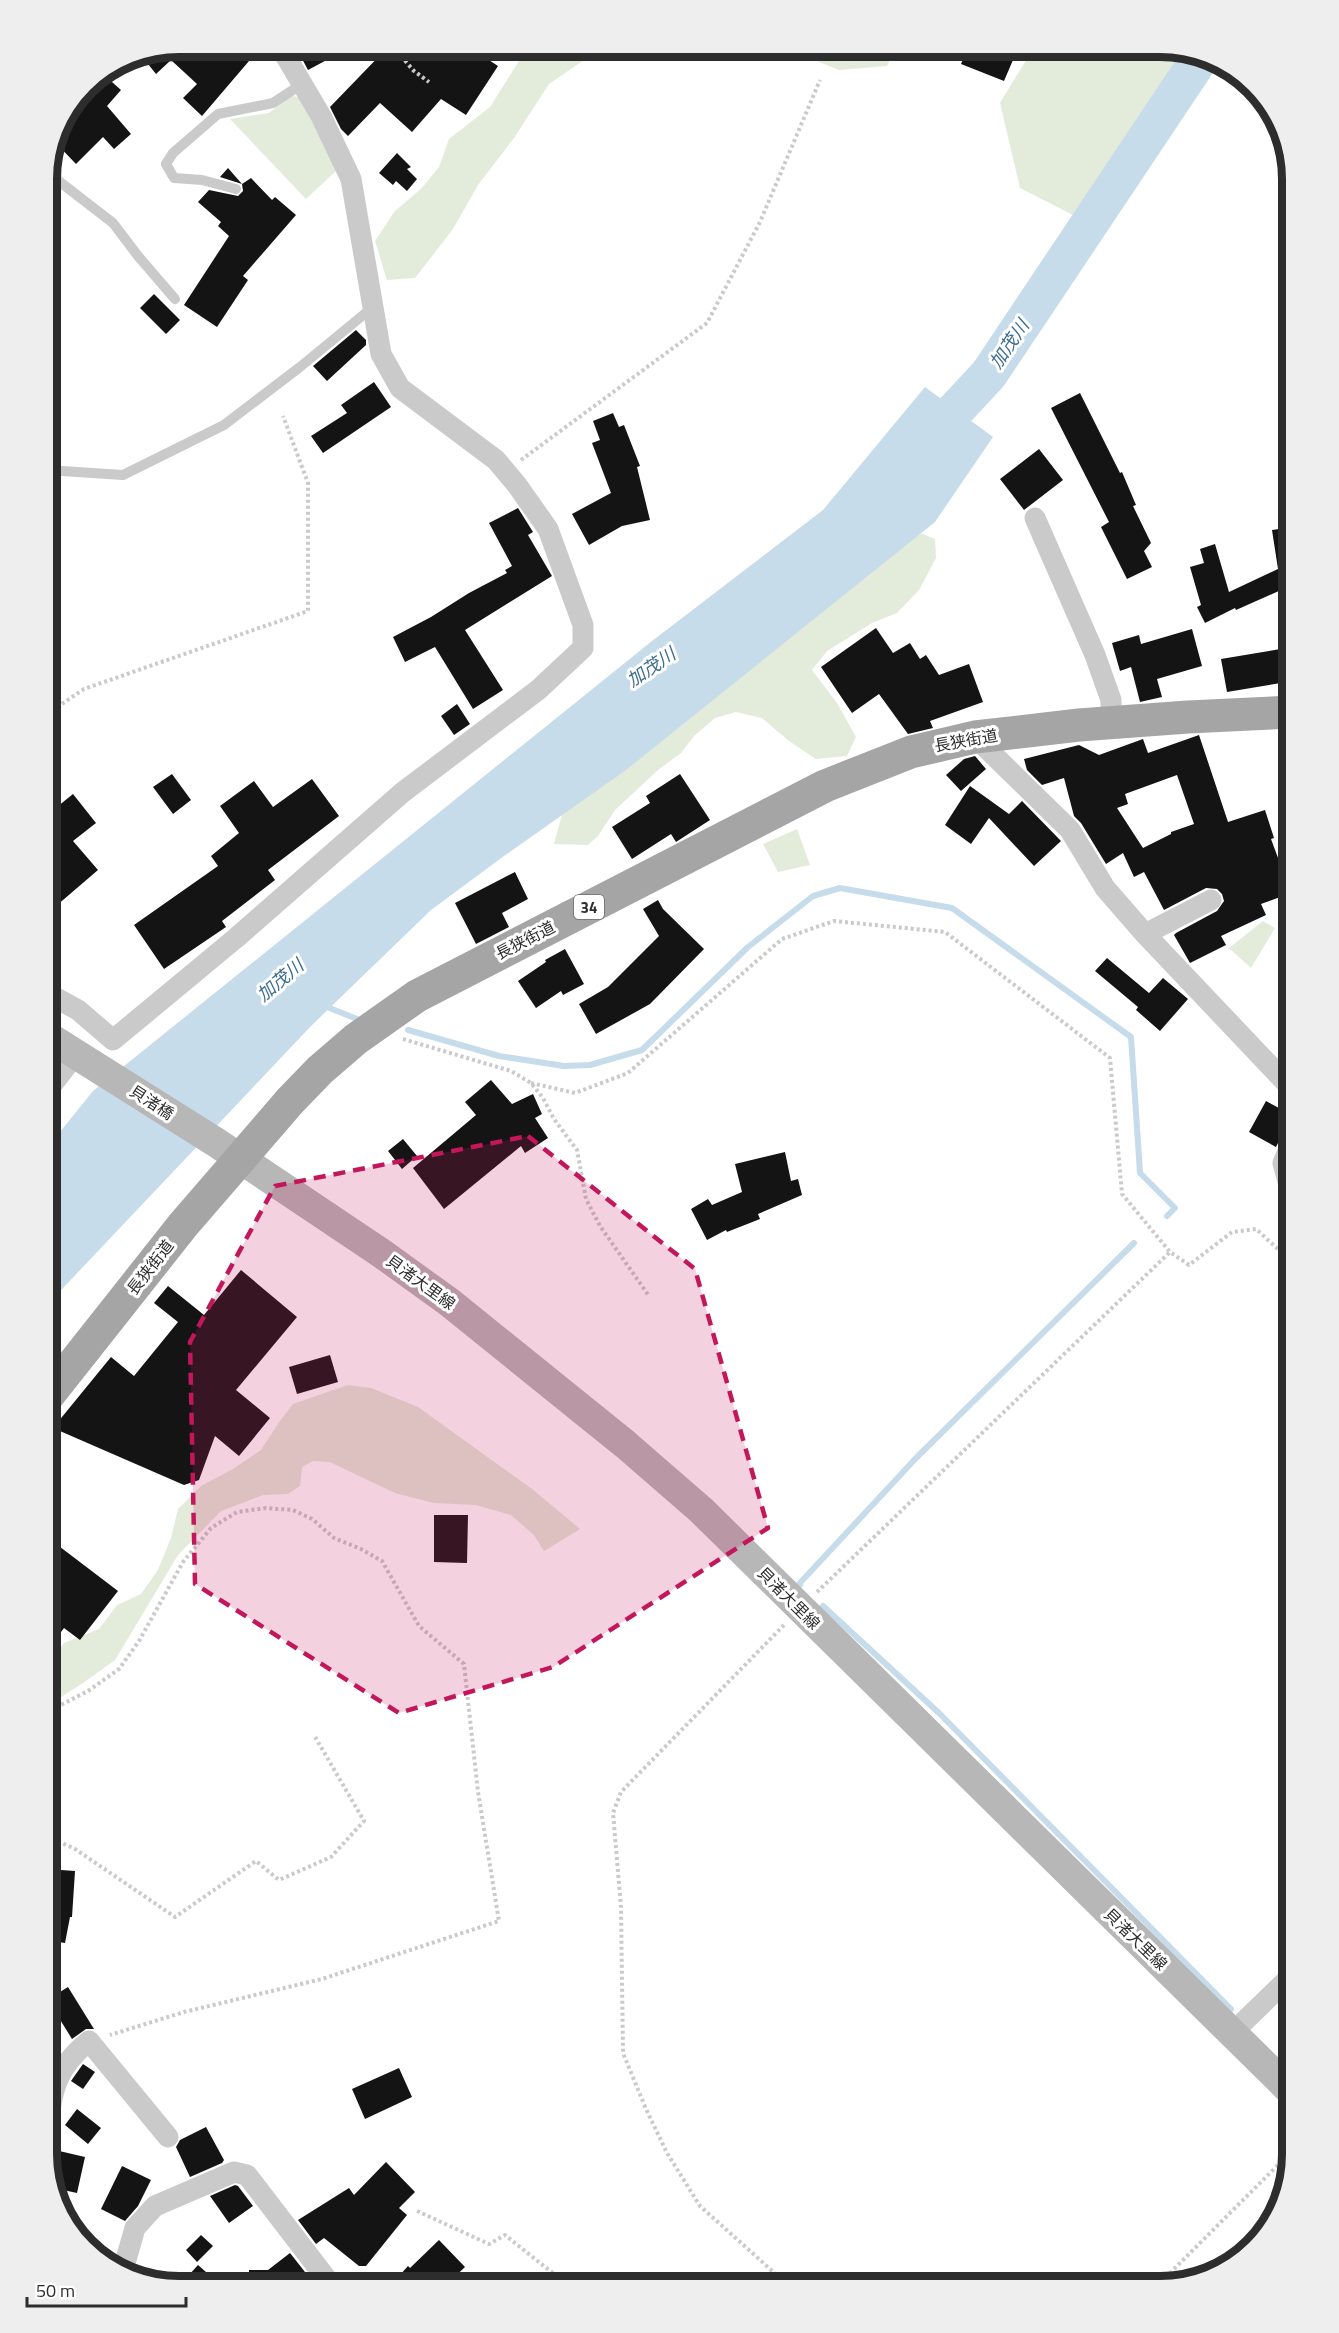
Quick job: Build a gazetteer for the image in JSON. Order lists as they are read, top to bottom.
{
  "streets": {
    "main road": ["長狭街道", "34"],
    "street": ["貝渚橋", "貝渚大里線"]
  },
  "crossings": [
    ["長狭街道", "貝渚橋"],
    ["長狭街道", "貝渚大里線"],
    ["貝渚橋", "貝渚大里線"]
  ],
  "water": ["加茂川"],
  "scale_bar": "50 m"
}
